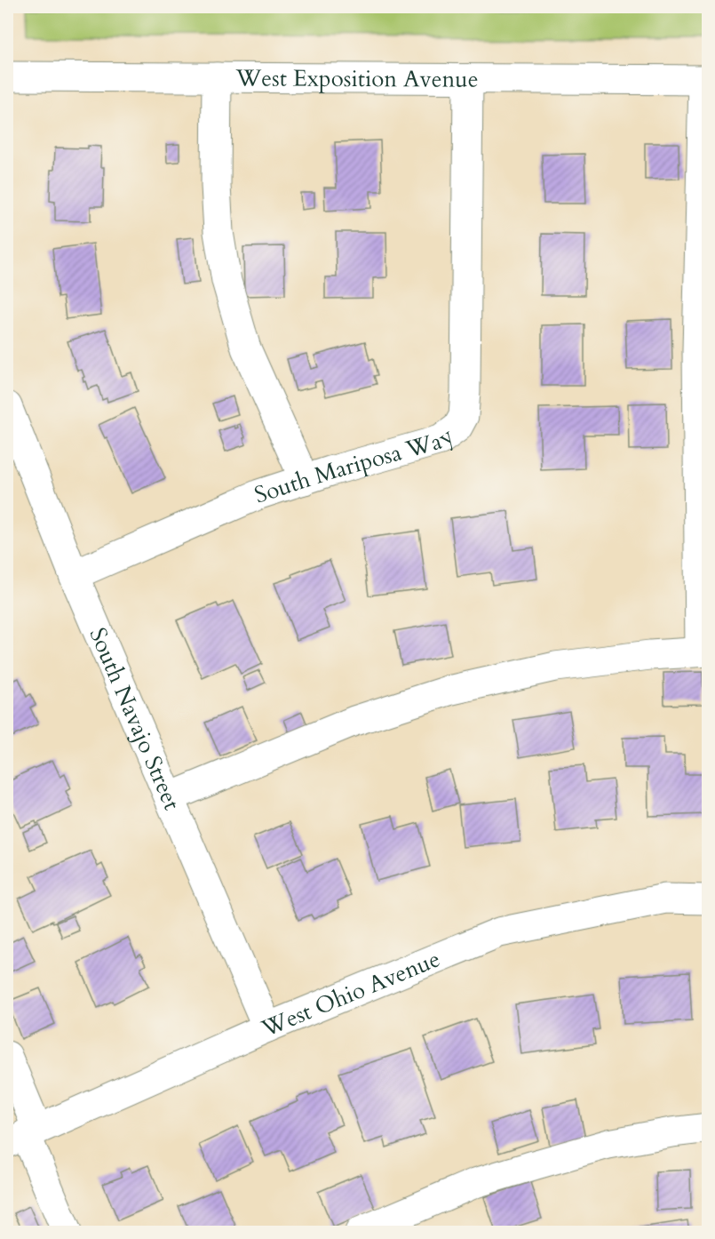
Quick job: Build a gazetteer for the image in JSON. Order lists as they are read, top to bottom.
{
  "streets": {
    "street": [
      "West Exposition Avenue",
      "South Mariposa Way",
      "South Navajo Street",
      "West Ohio Avenue"
    ]
  },
  "crossings": [
    ["West Exposition Avenue", "South Mariposa Way"],
    ["South Mariposa Way", "South Navajo Street"],
    ["South Navajo Street", "West Ohio Avenue"]
  ]
}
